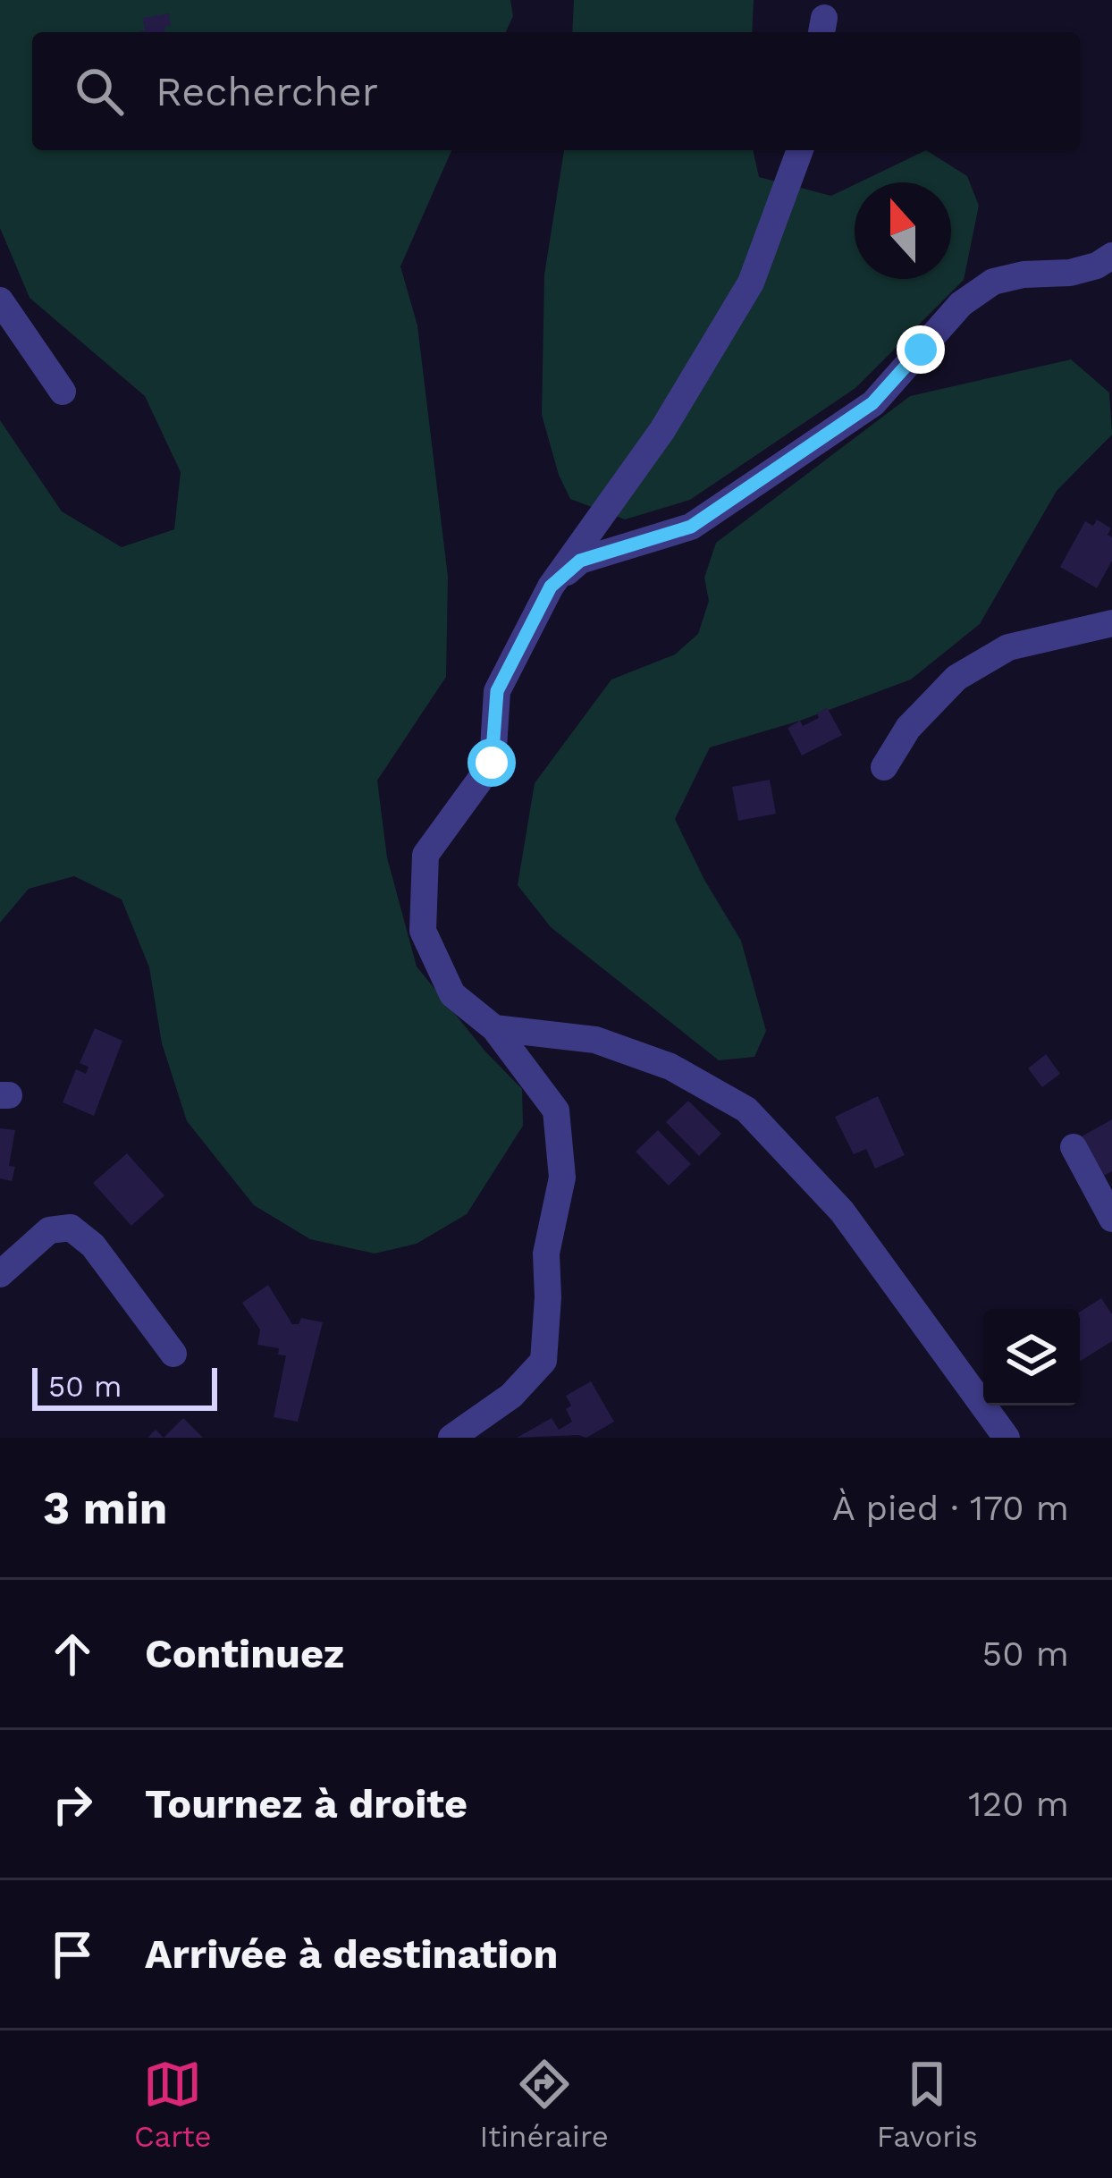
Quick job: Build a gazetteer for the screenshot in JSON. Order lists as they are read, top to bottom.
{
  "scale_bar": "50 m",
  "north": "top",
  "page": {
    "search": "Rechercher",
    "scale": "50 m",
    "heading": ["3 min", "À pied · 170 m"],
    "list": [
      ["Continuez", "50 m"],
      ["Tournez à droite", "120 m"],
      "Arrivée à destination"
    ],
    "nav": ["Carte", "Itinéraire", "Favoris"]
  }
}
